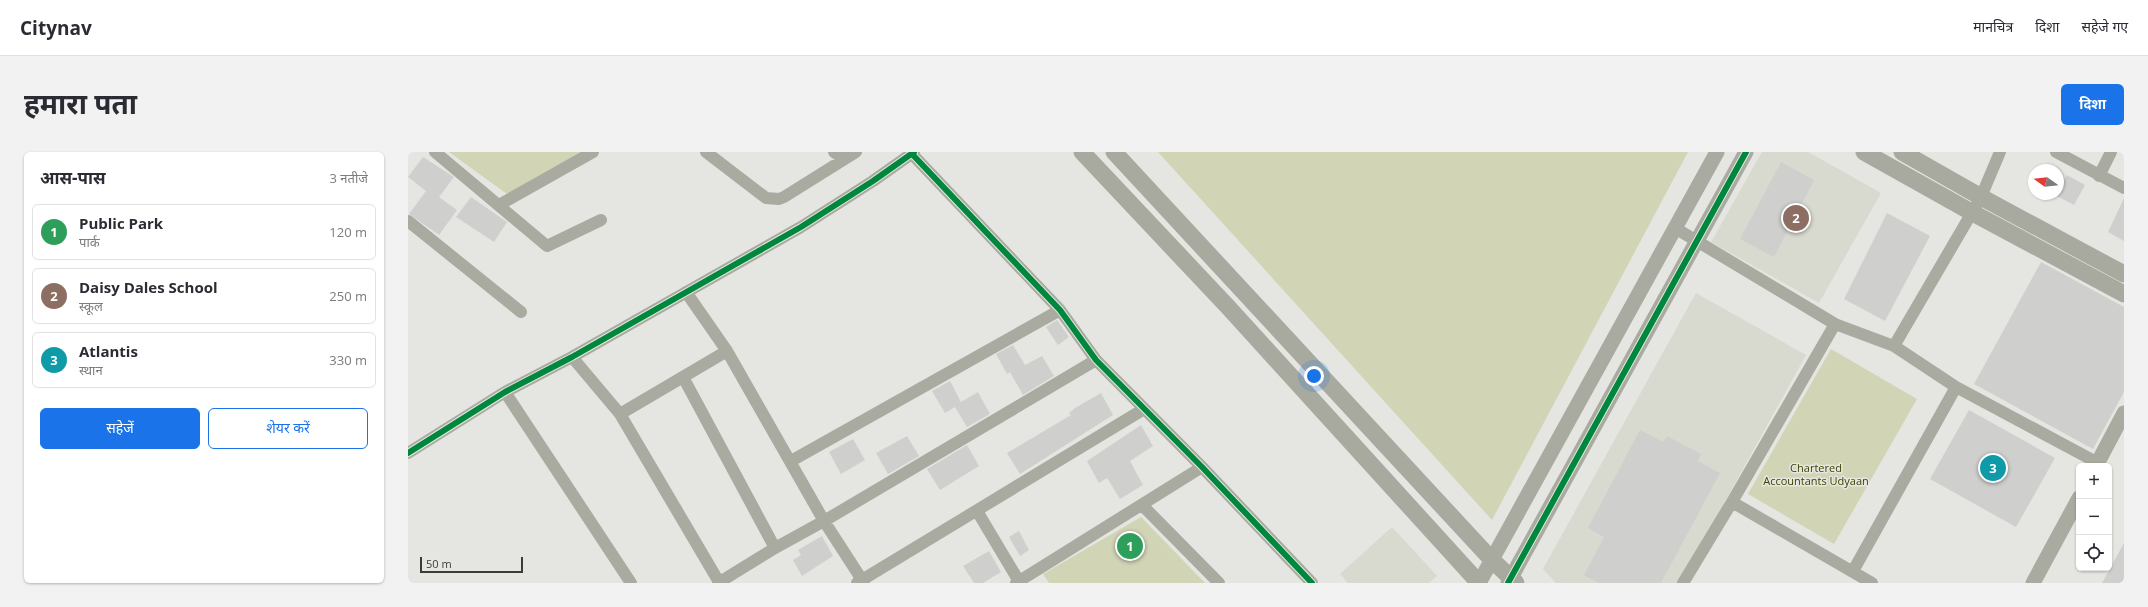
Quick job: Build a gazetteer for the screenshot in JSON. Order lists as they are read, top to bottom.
{
  "parks": ["Chartered Accountants Udyaan"],
  "scale_bar": "50 m",
  "north": "left",
  "page": {
    "header": "Citynav",
    "nav": ["मानचित्र", "दिशा", "सहेजे गए"],
    "title": "हमारा पता",
    "buttons": [
      "दिशा",
      ["सहेजें", "शेयर करें"]
    ],
    "heading": ["आस-पास", "3 नतीजे"],
    "pins": ["2", "3", "1"],
    "list": [
      {
        "mark": "1",
        "name": "Public Park",
        "note": "पार्क",
        "value": "120 m"
      },
      {
        "mark": "2",
        "name": "Daisy Dales School",
        "note": "स्कूल",
        "value": "250 m"
      },
      {
        "mark": "3",
        "name": "Atlantis",
        "note": "स्थान",
        "value": "330 m"
      }
    ],
    "map_buttons": ["+", "−"],
    "scale": "50 m"
  }
}
